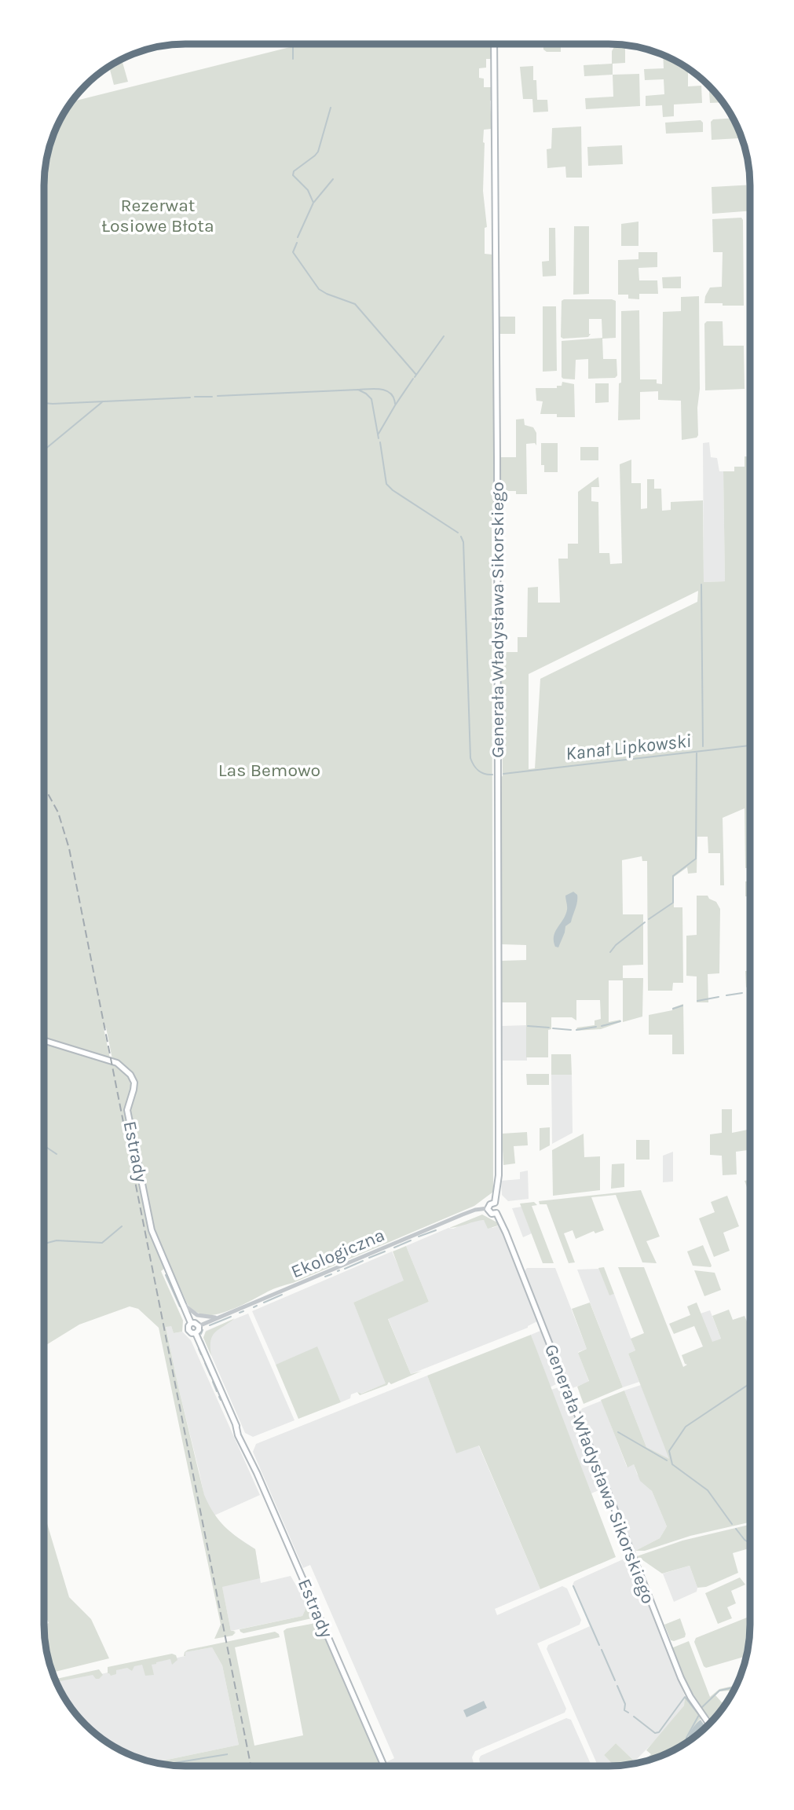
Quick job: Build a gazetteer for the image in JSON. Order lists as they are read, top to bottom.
{
  "streets": {
    "main road": ["Generała Władysława Sikorskiego", "Estrady"],
    "street": ["Ekologiczna"]
  },
  "crossings": [
    ["Generała Władysława Sikorskiego", "Ekologiczna"],
    ["Estrady", "Ekologiczna"]
  ],
  "water": ["Kanał Lipkowski"],
  "parks": ["Rezerwat Łosiowe Błota", "Las Bemowo"]
}
